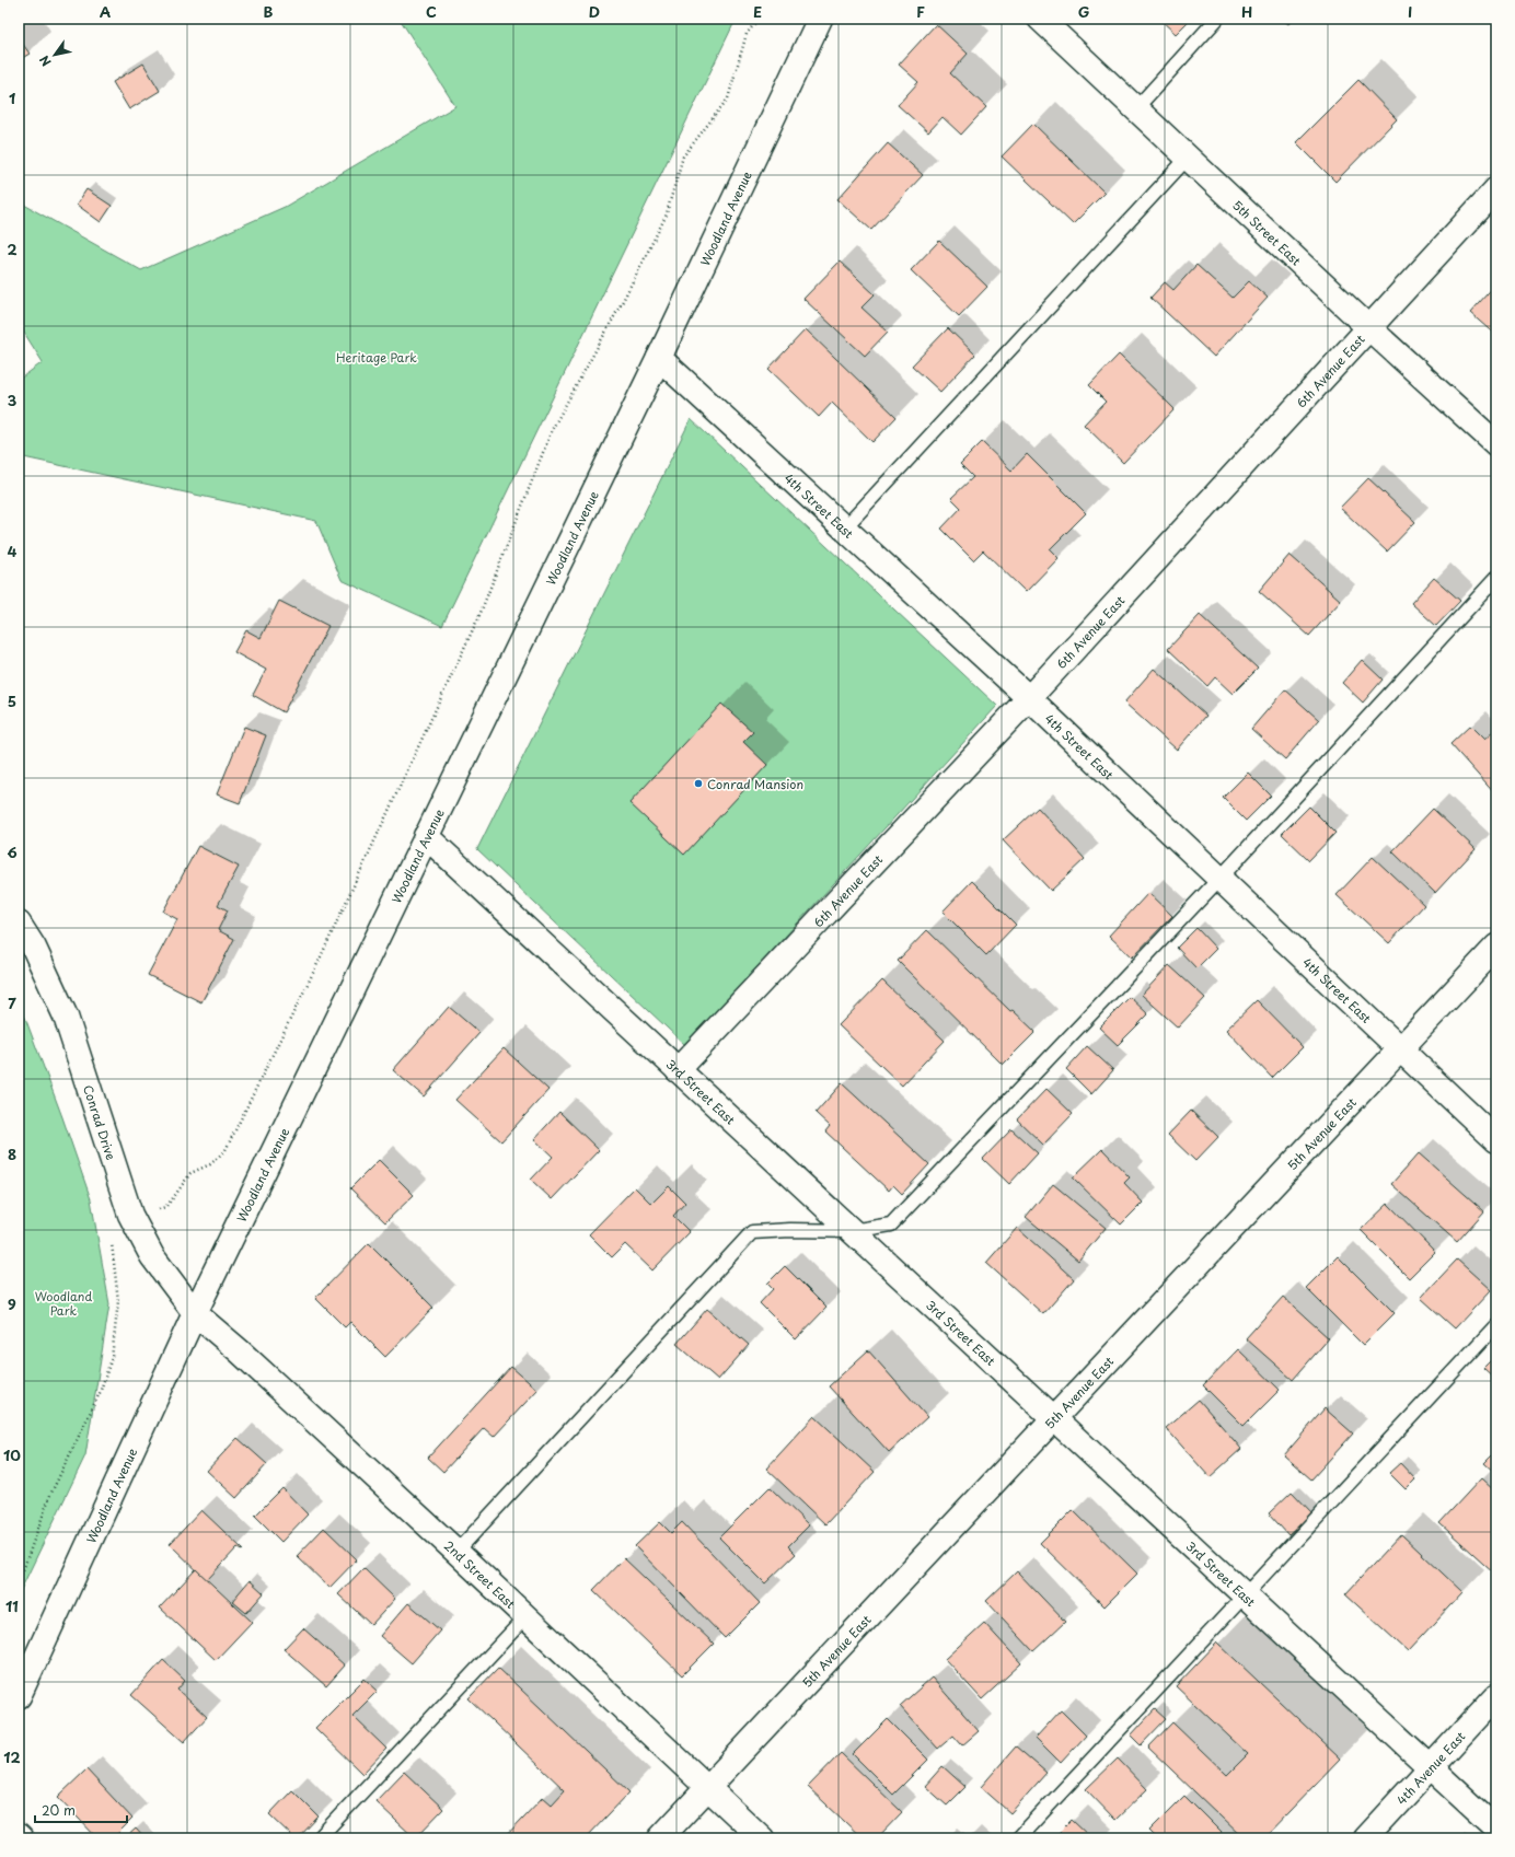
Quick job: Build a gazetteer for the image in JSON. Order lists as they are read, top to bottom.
{
  "streets": {
    "street": [
      "Woodland Avenue",
      "5th Street East",
      "6th Avenue East",
      "4th Street East",
      "3rd Street East",
      "Conrad Drive",
      "5th Avenue East",
      "2nd Street East",
      "4th Avenue East"
    ]
  },
  "crossings": [
    ["Woodland Avenue", "4th Street East"],
    ["Woodland Avenue", "3rd Street East"],
    ["Woodland Avenue", "Conrad Drive"],
    ["Woodland Avenue", "2nd Street East"],
    ["5th Street East", "6th Avenue East"],
    ["6th Avenue East", "4th Street East"],
    ["6th Avenue East", "3rd Street East"],
    ["4th Street East", "5th Avenue East"],
    ["3rd Street East", "5th Avenue East"],
    ["3rd Street East", "4th Avenue East"],
    ["Conrad Drive", "2nd Street East"],
    ["5th Avenue East", "2nd Street East"]
  ],
  "parks": ["Heritage Park", "Woodland Park"],
  "places": ["Conrad Mansion"],
  "scale_bar": "20 m",
  "north": "bottom left",
  "grid": {
    "columns": [
      "A",
      "B",
      "C",
      "D",
      "E",
      "F",
      "G",
      "H",
      "I"
    ],
    "rows": [
      "1",
      "2",
      "3",
      "4",
      "5",
      "6",
      "7",
      "8",
      "9",
      "10",
      "11",
      "12"
    ]
  }
}
